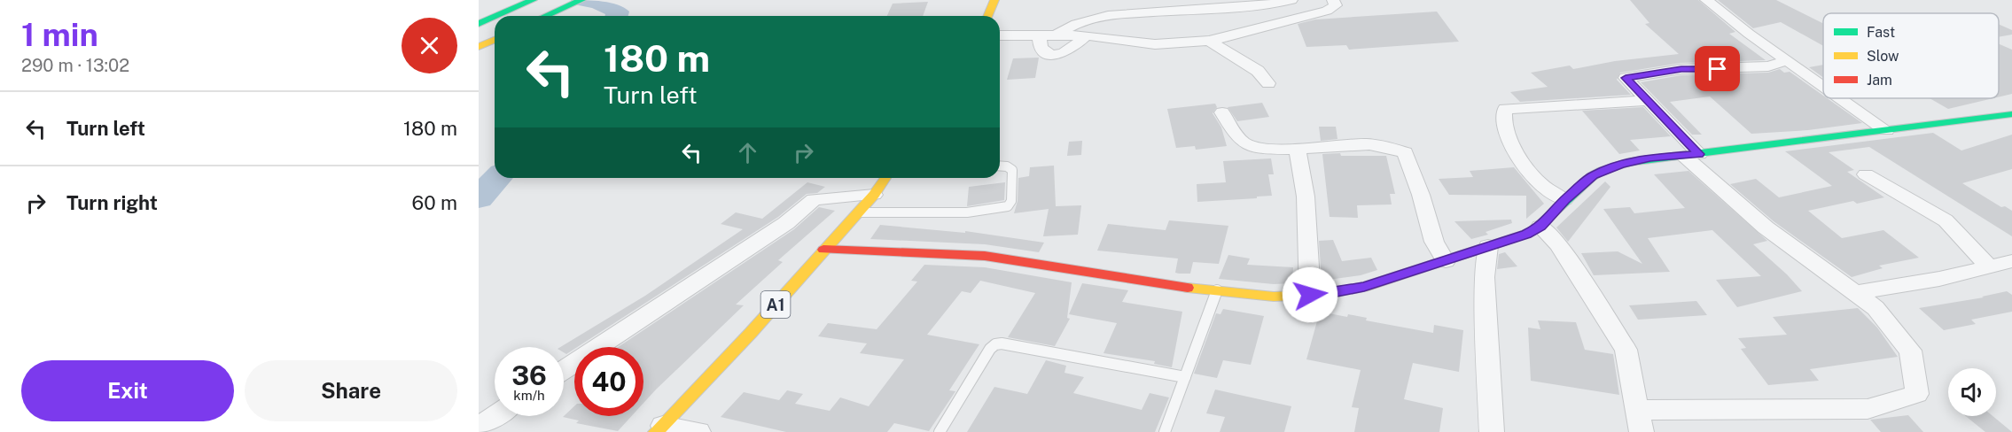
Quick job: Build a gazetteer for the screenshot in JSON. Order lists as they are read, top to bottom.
{
  "streets": {
    "main road": ["A1"]
  },
  "legend": ["Fast", "Slow", "Jam"],
  "page": {
    "heading": ["1 min", "290 m · 13:02"],
    "turn": ["180 m", "Turn left"],
    "list": [
      {
        "name": "Turn left",
        "value": "180 m"
      },
      {
        "name": "Turn right",
        "value": "60 m"
      }
    ],
    "speed": "36 km/h",
    "limit": "40",
    "buttons": ["Exit", "Share"]
  }
}
